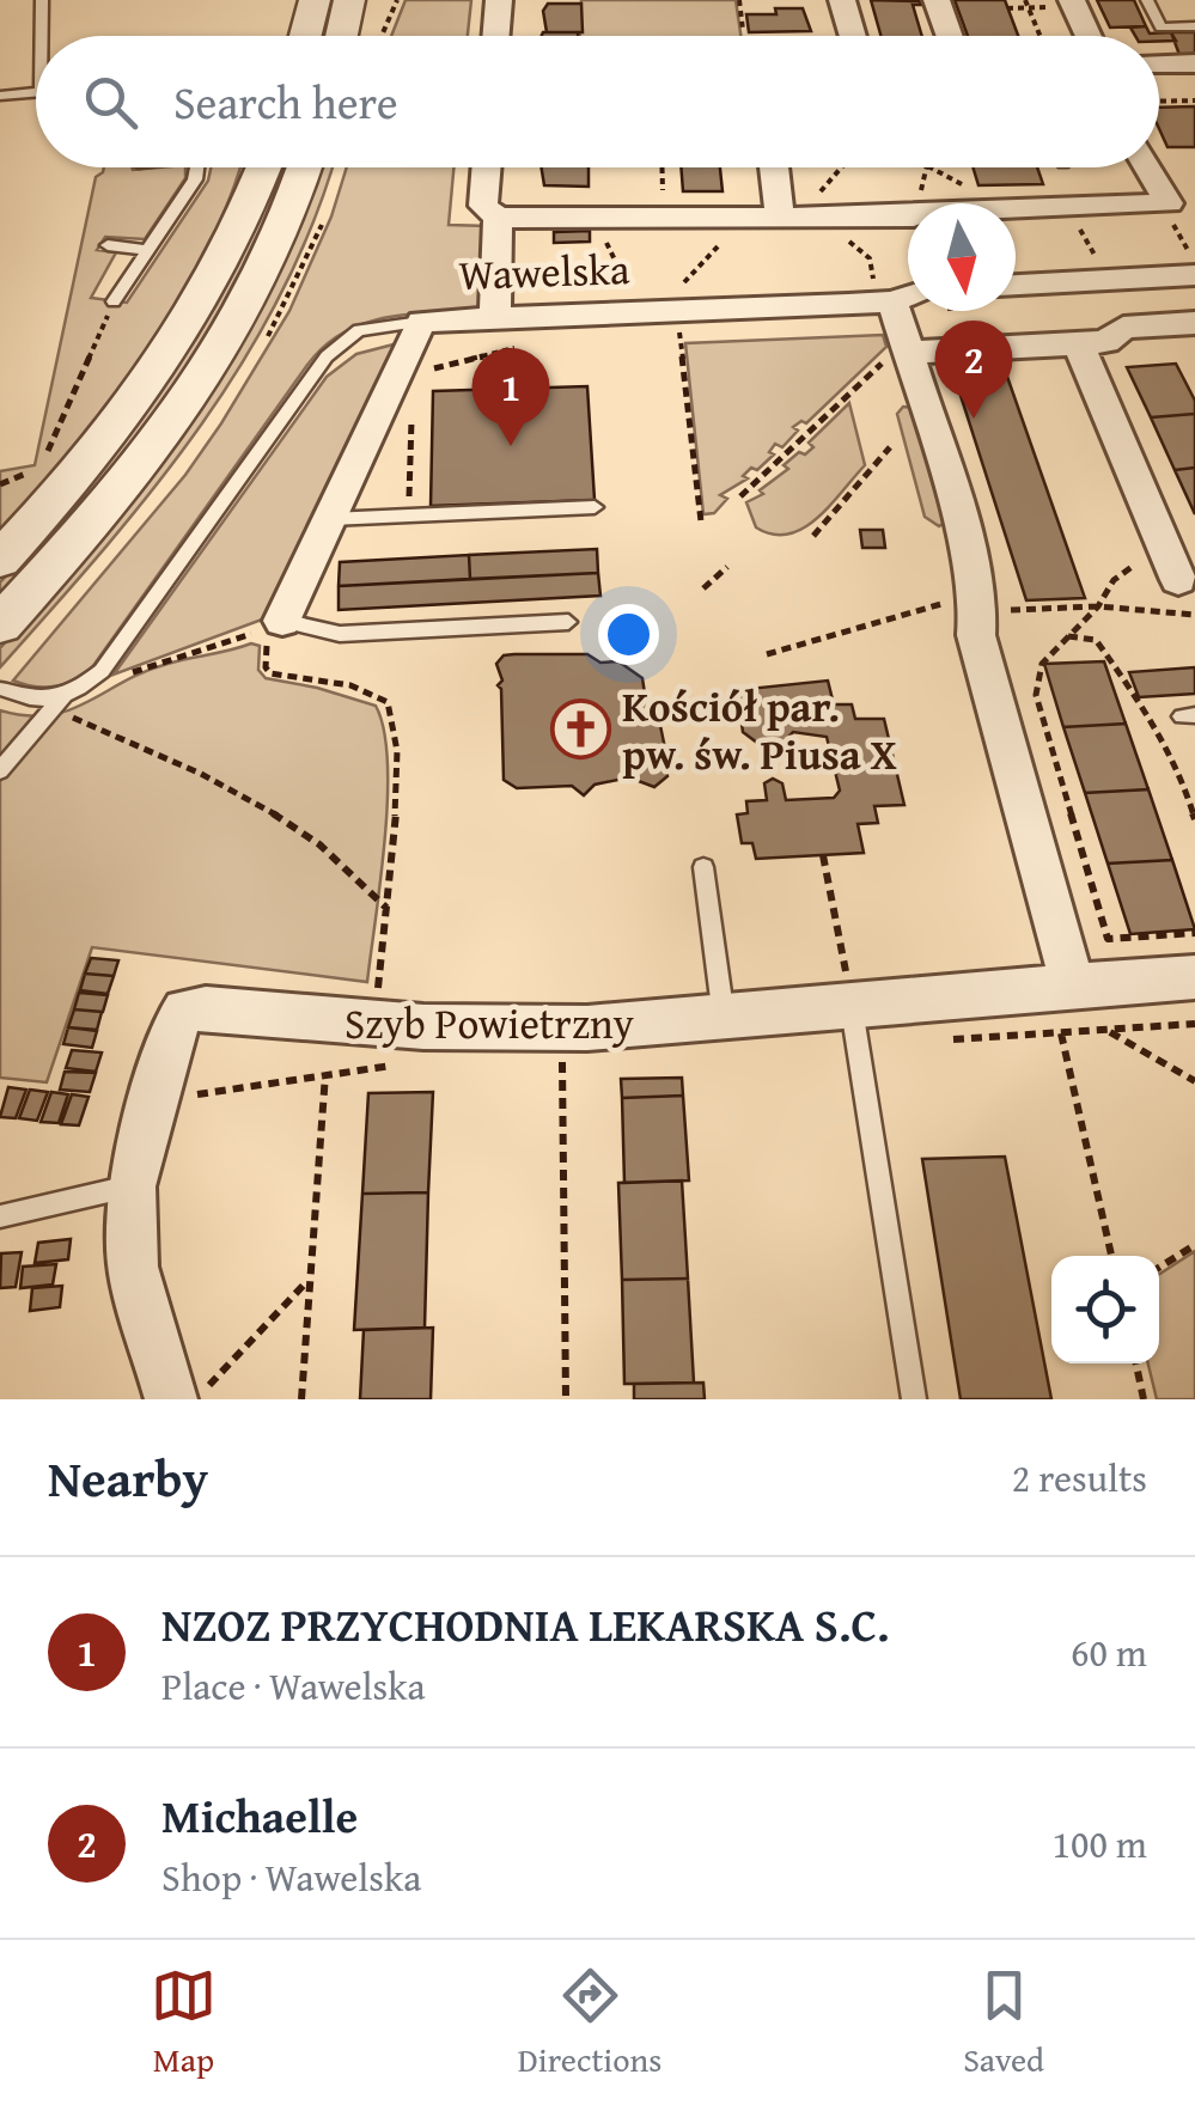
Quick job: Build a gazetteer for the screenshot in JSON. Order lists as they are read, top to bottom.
{
  "streets": {
    "street": ["Wawelska", "Szyb Powietrzny"]
  },
  "places": {
    "church": ["Kościół par. pw. św. Piusa X"]
  },
  "north": "bottom",
  "page": {
    "search": "Search here",
    "pins": ["2", "1"],
    "heading": ["Nearby", "2 results"],
    "list": [
      {
        "mark": "1",
        "name": "NZOZ PRZYCHODNIA LEKARSKA S.C.",
        "note": "Place · Wawelska",
        "value": "60 m"
      },
      {
        "mark": "2",
        "name": "Michaelle",
        "note": "Shop · Wawelska",
        "value": "100 m"
      }
    ],
    "nav": ["Map", "Directions", "Saved"]
  }
}
